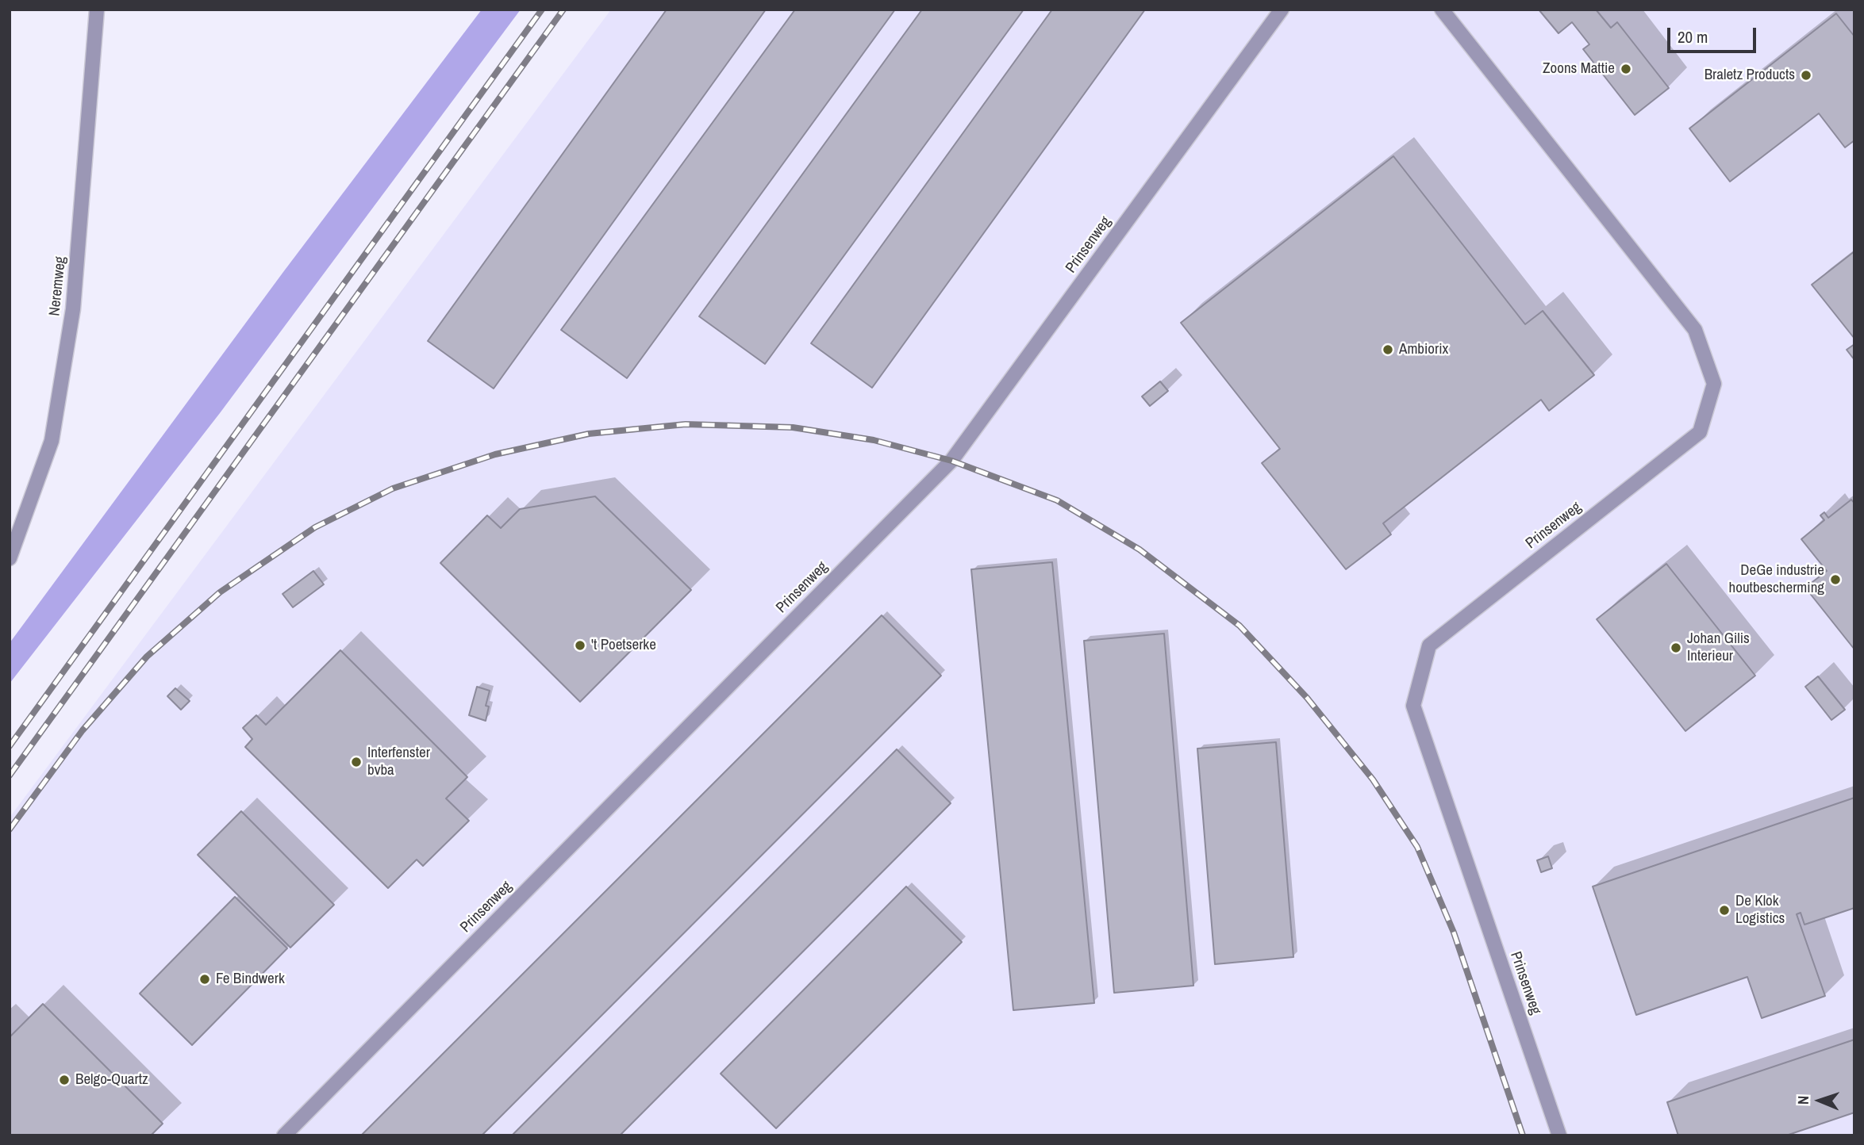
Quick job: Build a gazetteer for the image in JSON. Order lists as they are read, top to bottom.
{
  "streets": {
    "street": ["Prinsenweg", "Neremweg"]
  },
  "places": [
    "Zoons Mattie",
    "Braletz Products",
    "Ambiorix",
    "DeGe industrie houtbescherming",
    "'t Poetserke",
    "Johan Gilis Interieur",
    "Interfenster bvba",
    "De Klok Logistics",
    "Fe Bindwerk",
    "Belgo-Quartz"
  ],
  "scale_bar": "20 m",
  "north": "left"
}
